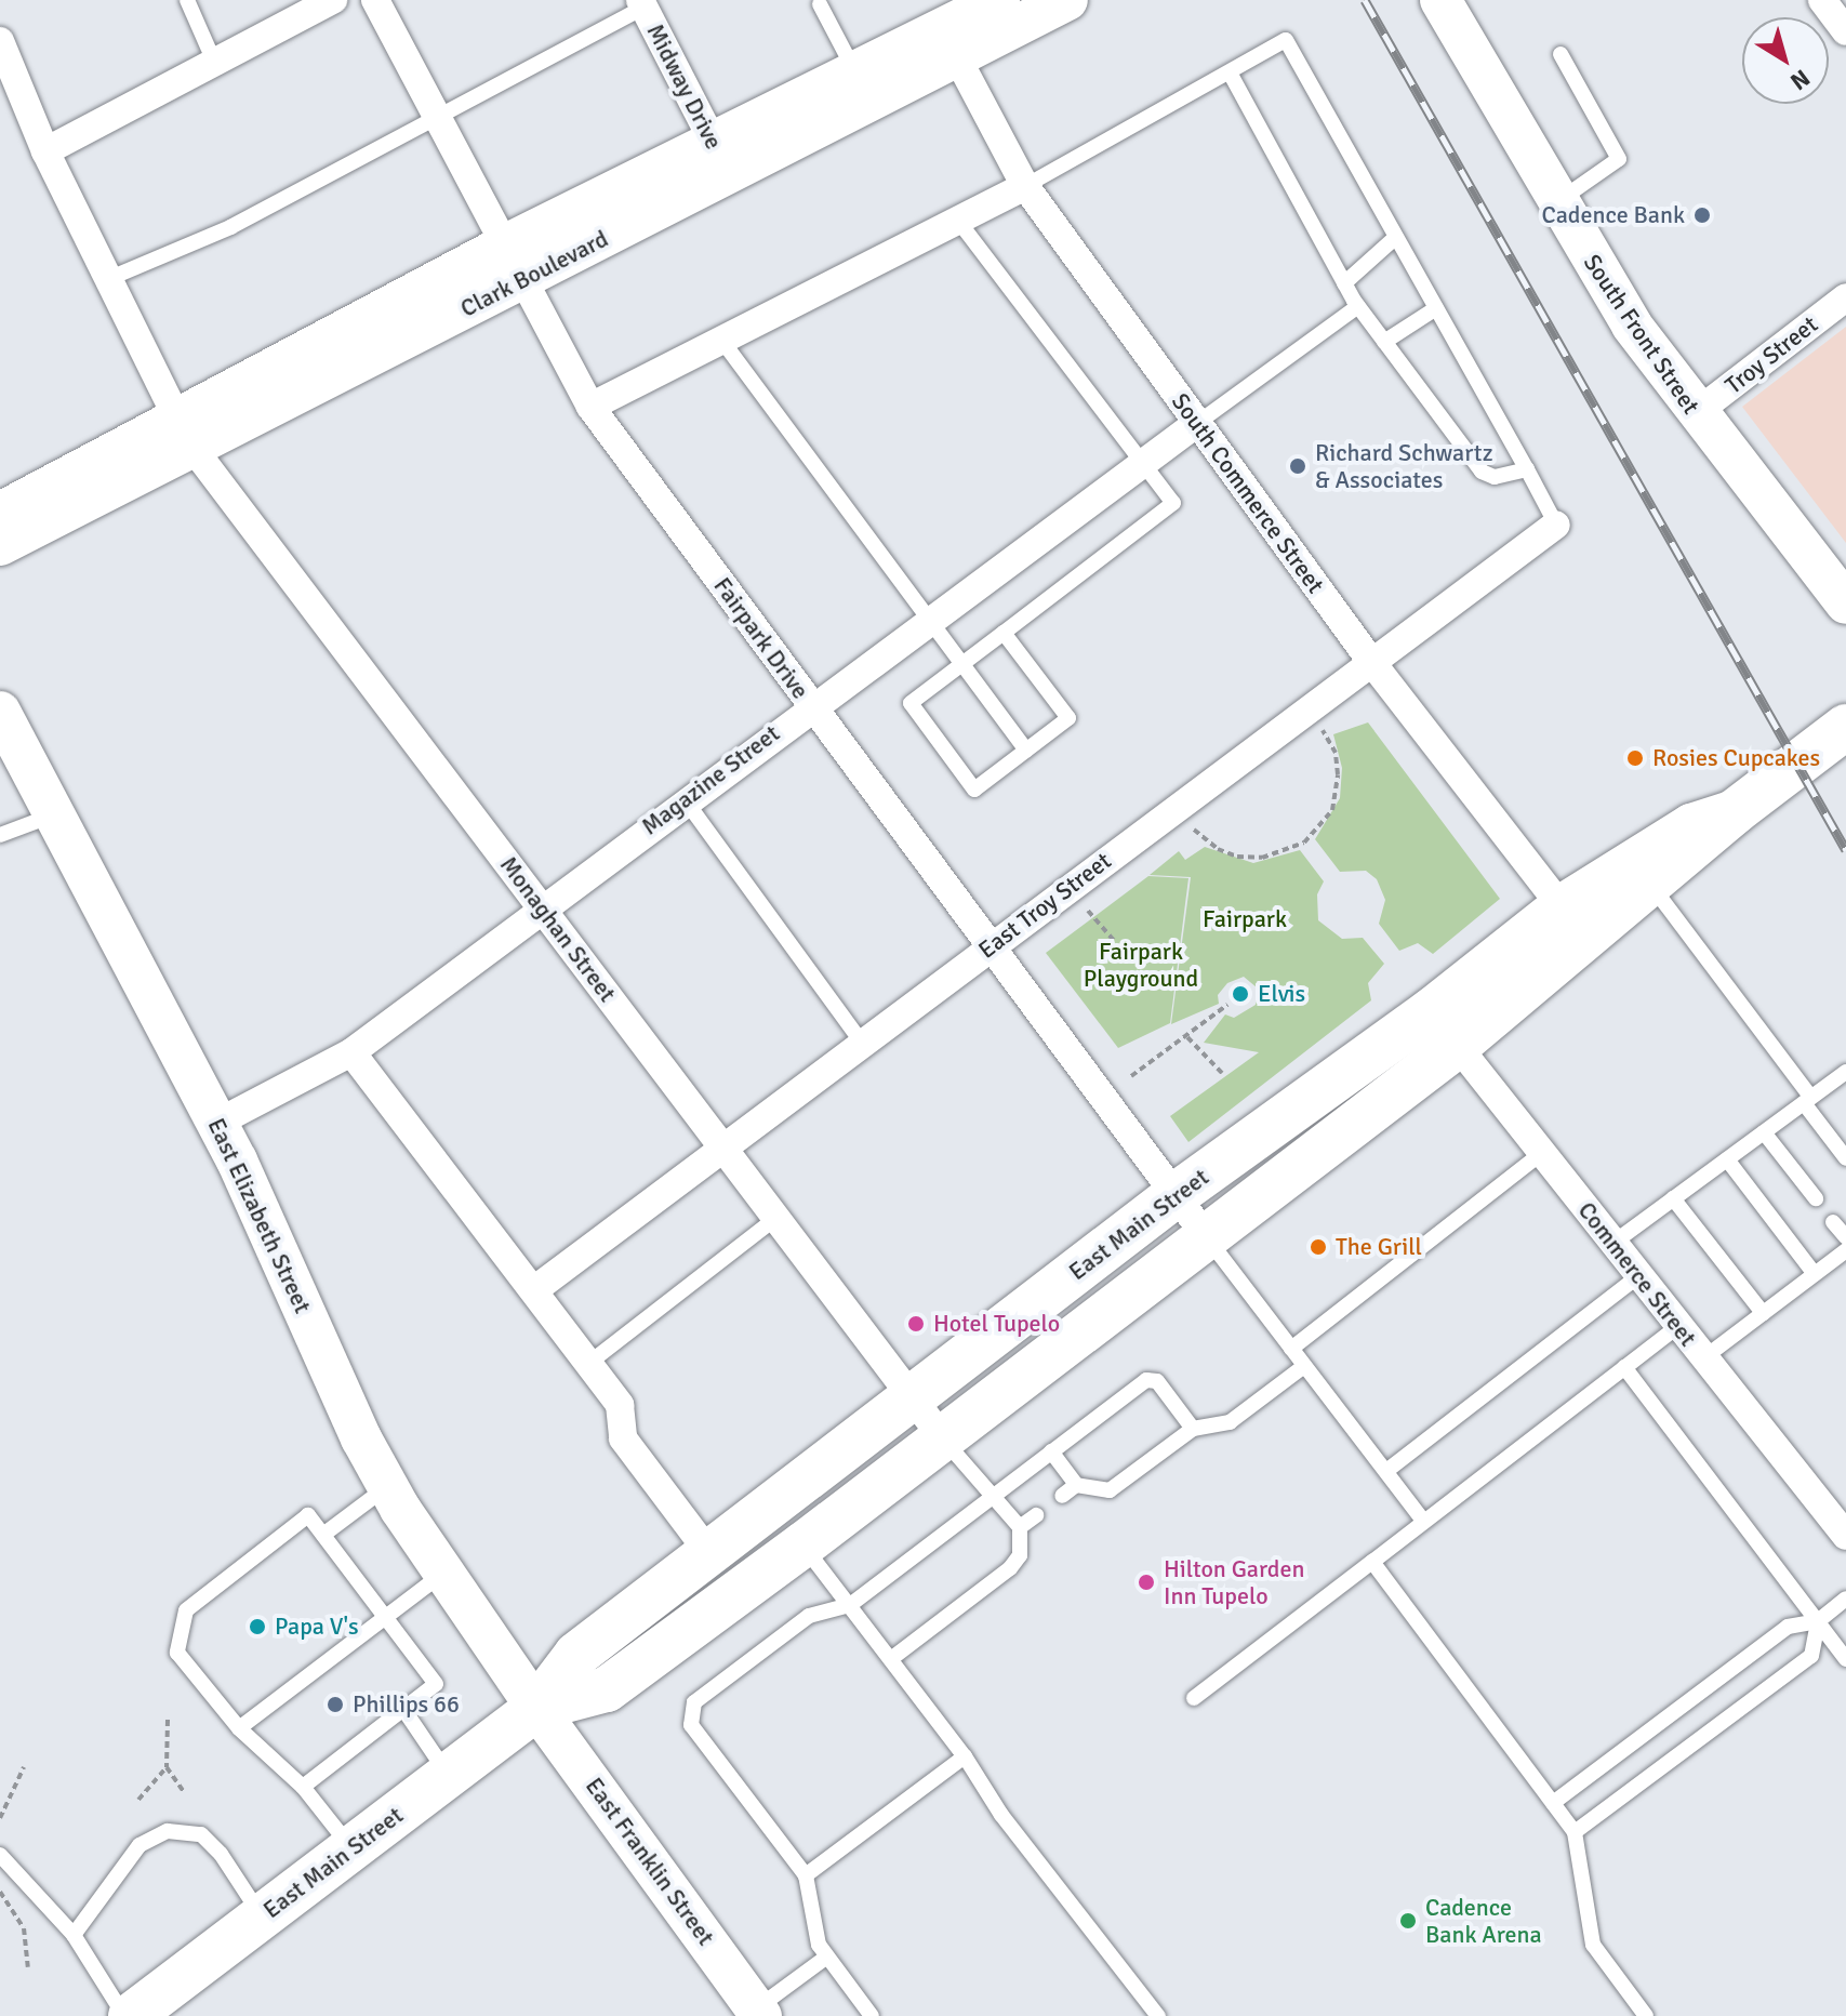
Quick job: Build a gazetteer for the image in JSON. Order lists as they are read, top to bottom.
{
  "streets": {
    "main road": ["East Main Street"],
    "street": [
      "Midway Drive",
      "Clark Boulevard",
      "South Front Street",
      "Troy Street",
      "South Commerce Street",
      "Fairpark Drive",
      "Magazine Street",
      "East Troy Street",
      "Monaghan Street",
      "East Elizabeth Street",
      "Commerce Street",
      "East Franklin Street"
    ]
  },
  "crossings": [
    ["Midway Drive", "Clark Boulevard"],
    ["Clark Boulevard", "South Commerce Street"],
    ["Clark Boulevard", "Fairpark Drive"],
    ["Clark Boulevard", "Monaghan Street"],
    ["South Front Street", "Troy Street"],
    ["South Commerce Street", "Magazine Street"],
    ["South Commerce Street", "East Troy Street"],
    ["South Commerce Street", "East Main Street"],
    ["Fairpark Drive", "Magazine Street"],
    ["Fairpark Drive", "East Troy Street"],
    ["Fairpark Drive", "East Main Street"],
    ["Magazine Street", "Monaghan Street"],
    ["Magazine Street", "East Elizabeth Street"],
    ["East Troy Street", "Monaghan Street"],
    ["Monaghan Street", "East Main Street"],
    ["East Elizabeth Street", "East Main Street"],
    ["East Elizabeth Street", "East Franklin Street"],
    ["East Main Street", "Commerce Street"],
    ["East Main Street", "East Franklin Street"]
  ],
  "parks": ["Fairpark", "Fairpark Playground"],
  "places": [
    "Cadence Bank",
    "Richard Schwartz & Associates",
    "Rosies Cupcakes",
    "Elvis",
    "The Grill",
    "Hotel Tupelo",
    "Hilton Garden Inn Tupelo",
    "Papa V's",
    "Phillips 66",
    "Cadence Bank Arena"
  ],
  "north": "bottom right"
}
